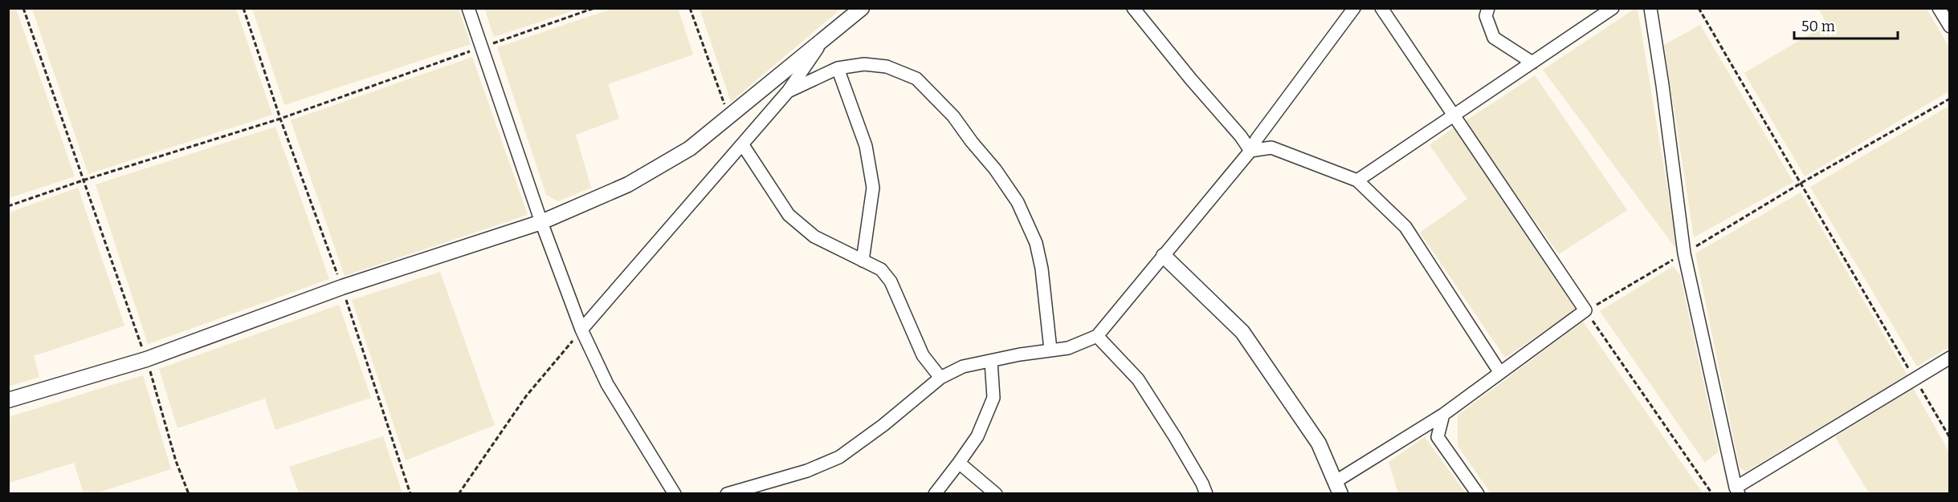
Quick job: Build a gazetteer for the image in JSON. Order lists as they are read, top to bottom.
{
  "scale_bar": "50 m"
}
